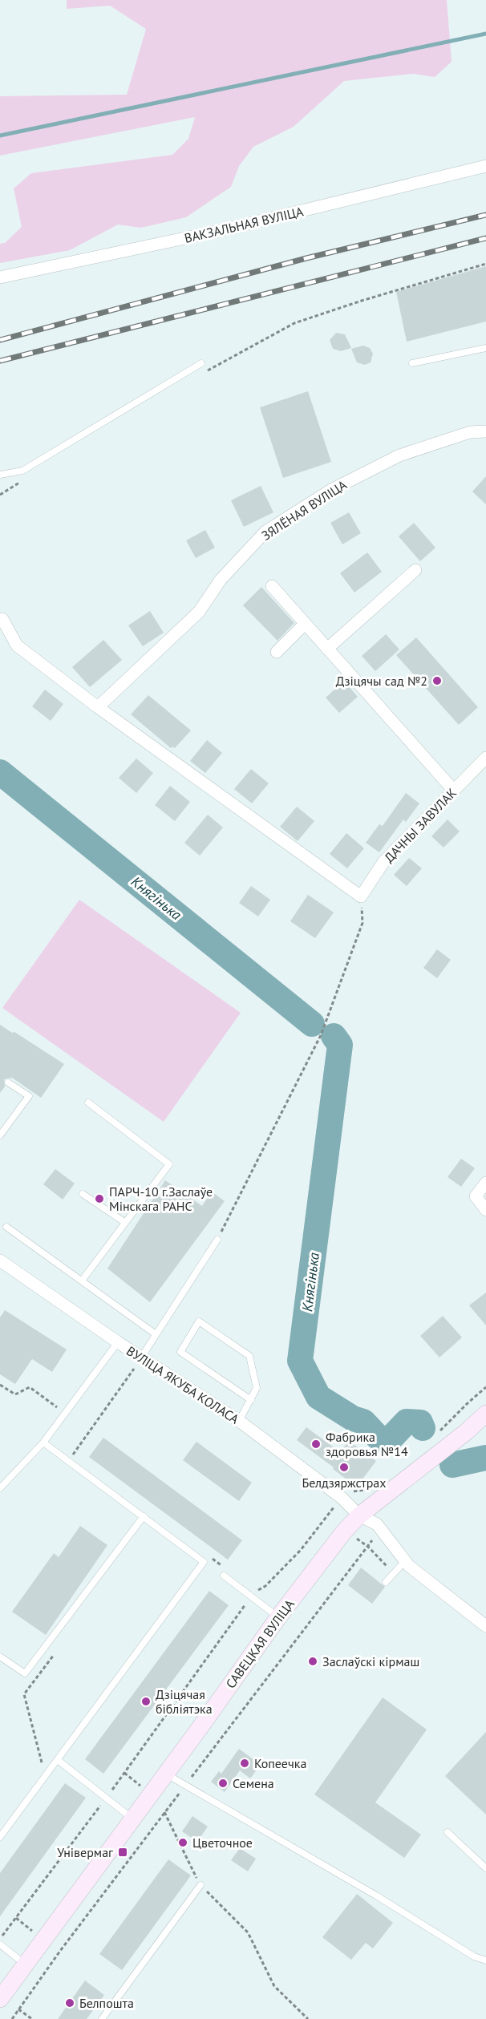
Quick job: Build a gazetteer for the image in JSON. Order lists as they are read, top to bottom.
{
  "streets": {
    "main road": ["САВЕЦКАЯ ВУЛІЦА"],
    "street": [
      "ВАКЗАЛЬНАЯ ВУЛІЦА",
      "ЗЯЛЁНАЯ ВУЛІЦА",
      "ДАЧНЫ ЗАВУЛАК",
      "ВУЛІЦА ЯКУБА КОЛАСА"
    ]
  },
  "crossings": [
    ["ВУЛІЦА ЯКУБА КОЛАСА", "САВЕЦКАЯ ВУЛІЦА"]
  ],
  "water": ["Княгінька"],
  "places": {
    "other": [
      "Дзіцячы сад №2",
      "ПАРЧ-10 г.Заслаўе Мінскага РАНС",
      "Фабрика здоровья №14",
      "Белдзяржстрах",
      "Заслаўскі кірмаш",
      "Дзіцячая бібліятэка",
      "Копеечка",
      "Семена",
      "Цветочное",
      "Белпошта"
    ],
    "transit": ["Універмаг"]
  }
}
